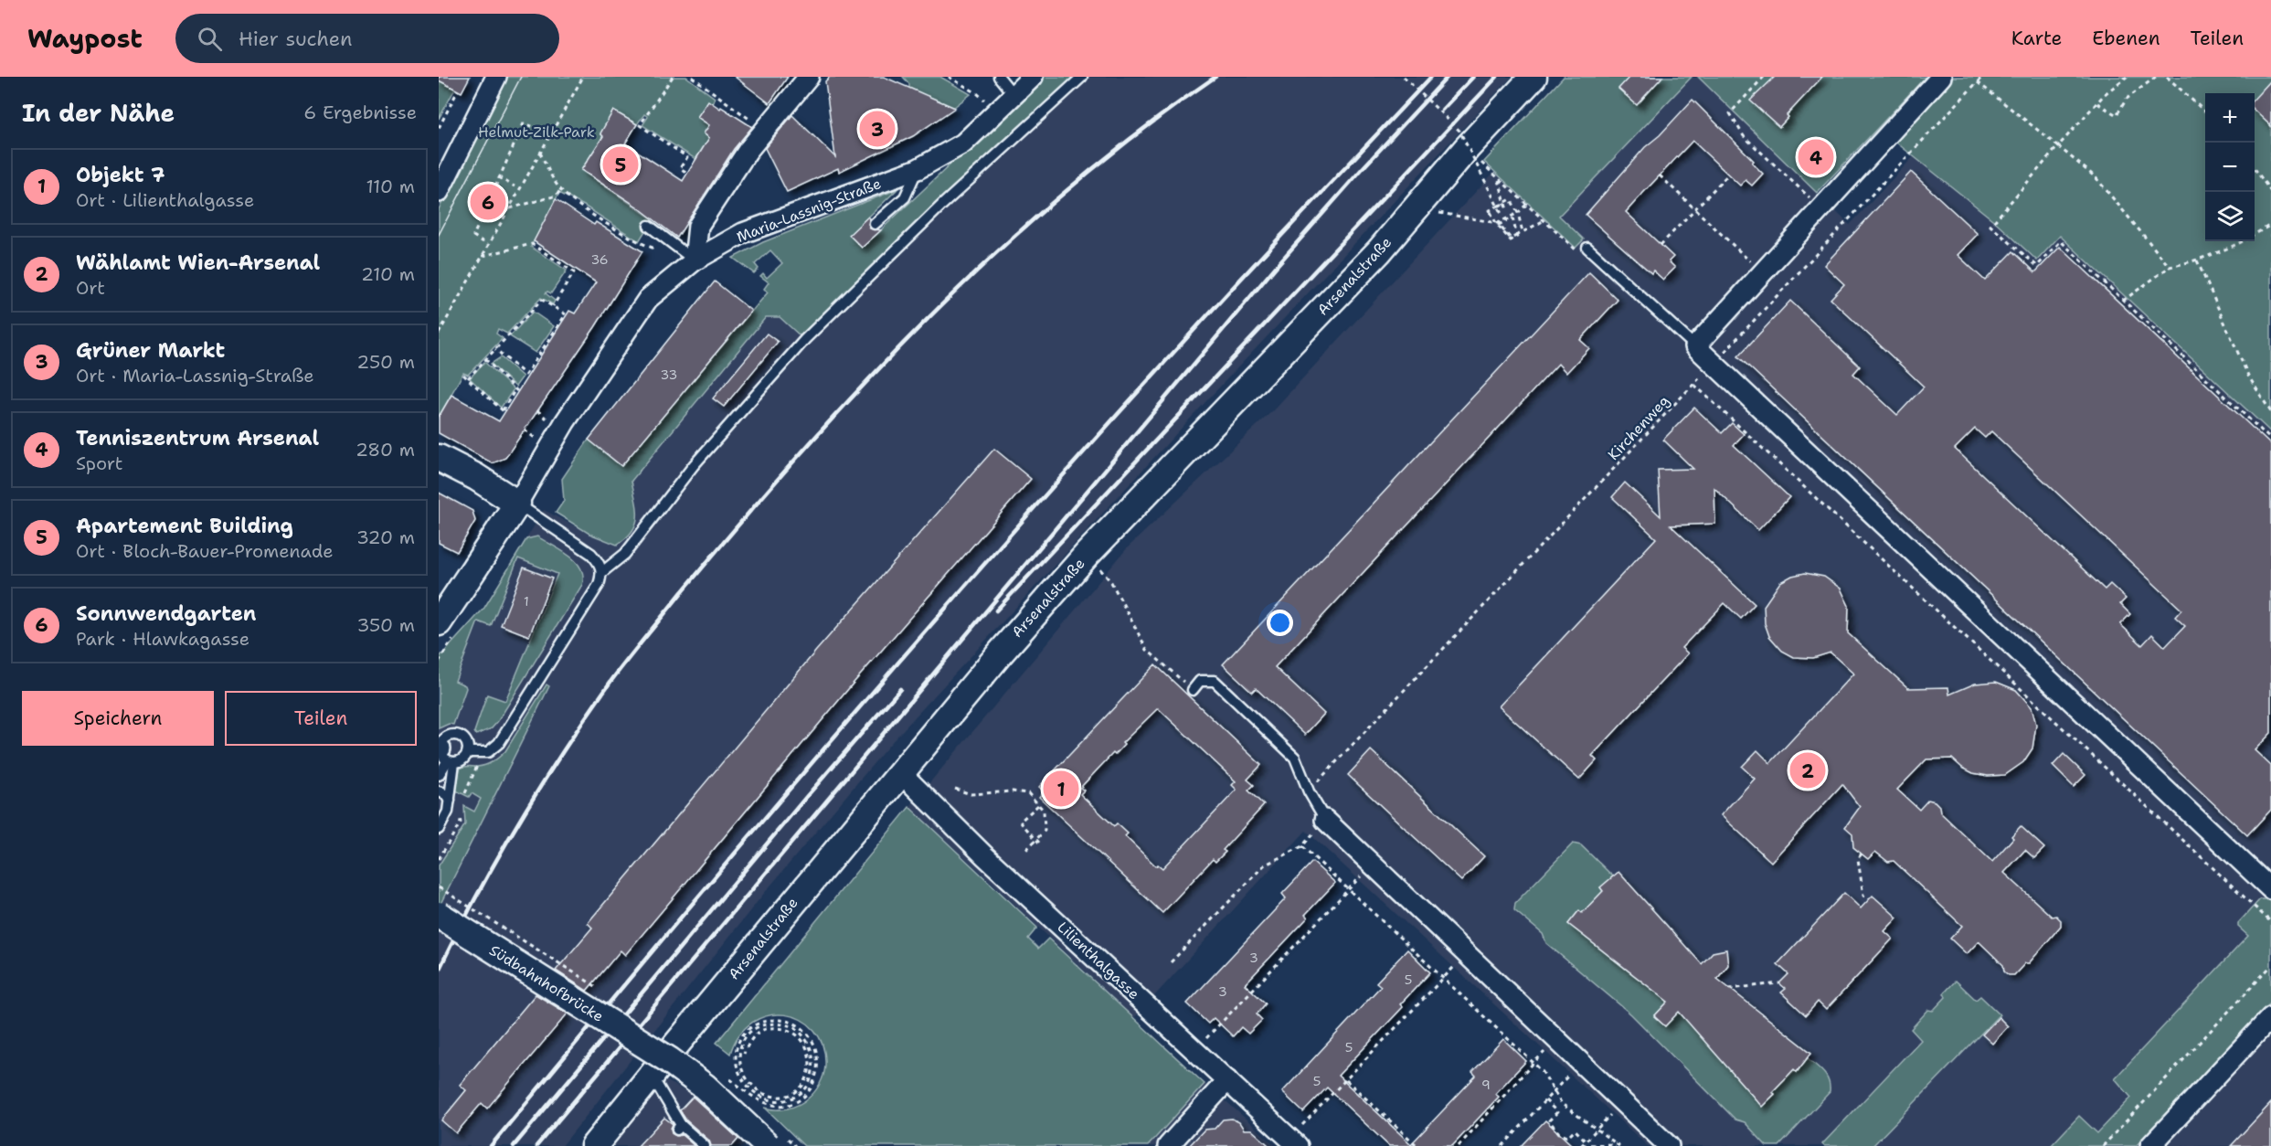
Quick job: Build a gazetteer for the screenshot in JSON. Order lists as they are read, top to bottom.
{
  "streets": {
    "main road": ["Arsenalstraße", "Südbahnhofbrücke"],
    "street": ["Maria-Lassnig-Straße", "Lilienthalgasse"],
    "path": ["Kirchenweg"]
  },
  "crossings": [
    ["Arsenalstraße", "Lilienthalgasse"],
    ["Arsenalstraße", "Südbahnhofbrücke"]
  ],
  "parks": ["Helmut-Zilk-Park"],
  "house_numbers": [
    "36",
    "33",
    "1",
    "3",
    "5",
    "3",
    "5",
    "5",
    "9"
  ],
  "page": {
    "header": "Waypost",
    "search": "Hier suchen",
    "nav": ["Karte", "Ebenen", "Teilen"],
    "heading": ["In der Nähe", "6 Ergebnisse"],
    "map_buttons": ["+", "−"],
    "pins": [
      "3",
      "4",
      "5",
      "6",
      "2",
      "1"
    ],
    "list": [
      {
        "mark": "1",
        "name": "Objekt 7",
        "note": "Ort · Lilienthalgasse",
        "value": "110 m"
      },
      {
        "mark": "2",
        "name": "Wählamt Wien-Arsenal",
        "note": "Ort",
        "value": "210 m"
      },
      {
        "mark": "3",
        "name": "Grüner Markt",
        "note": "Ort · Maria-Lassnig-Straße",
        "value": "250 m"
      },
      {
        "mark": "4",
        "name": "Tenniszentrum Arsenal",
        "note": "Sport",
        "value": "280 m"
      },
      {
        "mark": "5",
        "name": "Apartement Building",
        "note": "Ort · Bloch-Bauer-Promenade",
        "value": "320 m"
      },
      {
        "mark": "6",
        "name": "Sonnwendgarten",
        "note": "Park · Hlawkagasse",
        "value": "350 m"
      }
    ],
    "buttons": ["Speichern", "Teilen"]
  }
}
